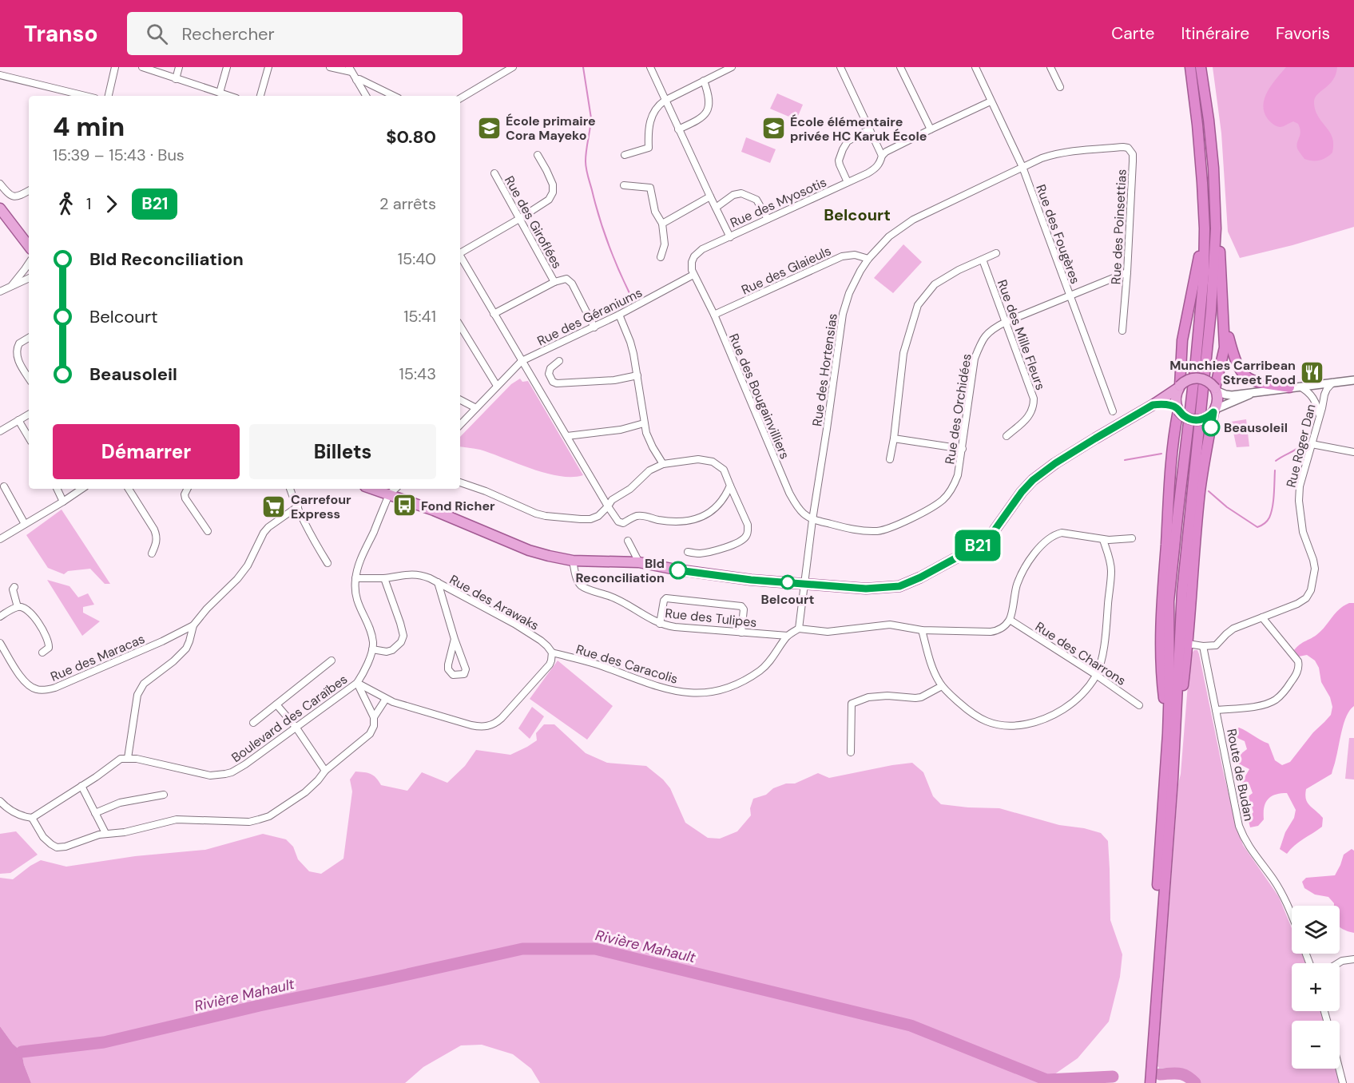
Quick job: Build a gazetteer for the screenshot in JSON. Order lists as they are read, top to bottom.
{
  "streets": {
    "street": [
      "Rue des Myosotis",
      "Rue des Giroflées",
      "Rue des Poinsettias",
      "Rue des Fougères",
      "Rue des Glaieuls",
      "Rue des Géraniums",
      "Rue des Mille Fleurs",
      "Rue des Hortensias",
      "Rue des Bougainvilliers",
      "Rue des Orchidées",
      "Rue Roger Dan",
      "Rue des Arawaks",
      "Rue des Tulipes",
      "Rue des Charrons",
      "Rue des Maracas",
      "Rue des Caracolis",
      "Boulevard des Caraïbes",
      "Route de Budan"
    ]
  },
  "crossings": [
    ["Rue des Poinsettias", "Rue des Fougères"],
    ["Rue des Poinsettias", "Rue des Hortensias"],
    ["Rue des Poinsettias", "Rue des Orchidées"],
    ["Rue des Fougères", "Rue des Hortensias"],
    ["Rue des Fougères", "Rue des Orchidées"],
    ["Rue des Glaieuls", "Rue des Hortensias"],
    ["Rue des Glaieuls", "Rue des Bougainvilliers"],
    ["Rue des Géraniums", "Rue des Bougainvilliers"],
    ["Rue des Mille Fleurs", "Rue des Orchidées"],
    ["Rue des Hortensias", "Rue des Bougainvilliers"],
    ["Rue des Hortensias", "Rue des Orchidées"],
    ["Rue des Bougainvilliers", "Rue des Orchidées"],
    ["Rue Roger Dan", "Route de Budan"],
    ["Rue des Arawaks", "Rue des Caracolis"],
    ["Rue des Tulipes", "Rue des Caracolis"]
  ],
  "districts": ["Belcourt"],
  "water": ["Rivière Mahault"],
  "places": {
    "school or university": ["École primaire Cora Mayeko", "École élémentaire privée HC Karuk École"],
    "restaurant": ["Munchies Carribean Street Food"],
    "other": ["Beausoleil", "Bld Reconciliation", "Belcourt"],
    "bus stop": ["Fond Richer"],
    "supermarket": ["Carrefour Express"]
  },
  "lines": ["bus line B21"],
  "page": {
    "header": "Transo",
    "search": "Rechercher",
    "nav": ["Carte", "Itinéraire", "Favoris"],
    "on_map": "B21",
    "heading": ["4 min", "15:39 – 15:43 · Bus", "$0.80"],
    "legs": ["1", "B21", "2 arrêts"],
    "list": [
      {
        "name": "Bld Reconciliation",
        "value": "15:40"
      },
      {
        "name": "Belcourt",
        "value": "15:41"
      },
      {
        "name": "Beausoleil",
        "value": "15:43"
      }
    ],
    "buttons": ["Démarrer", "Billets"],
    "map_buttons": ["+", "−"]
  }
}
